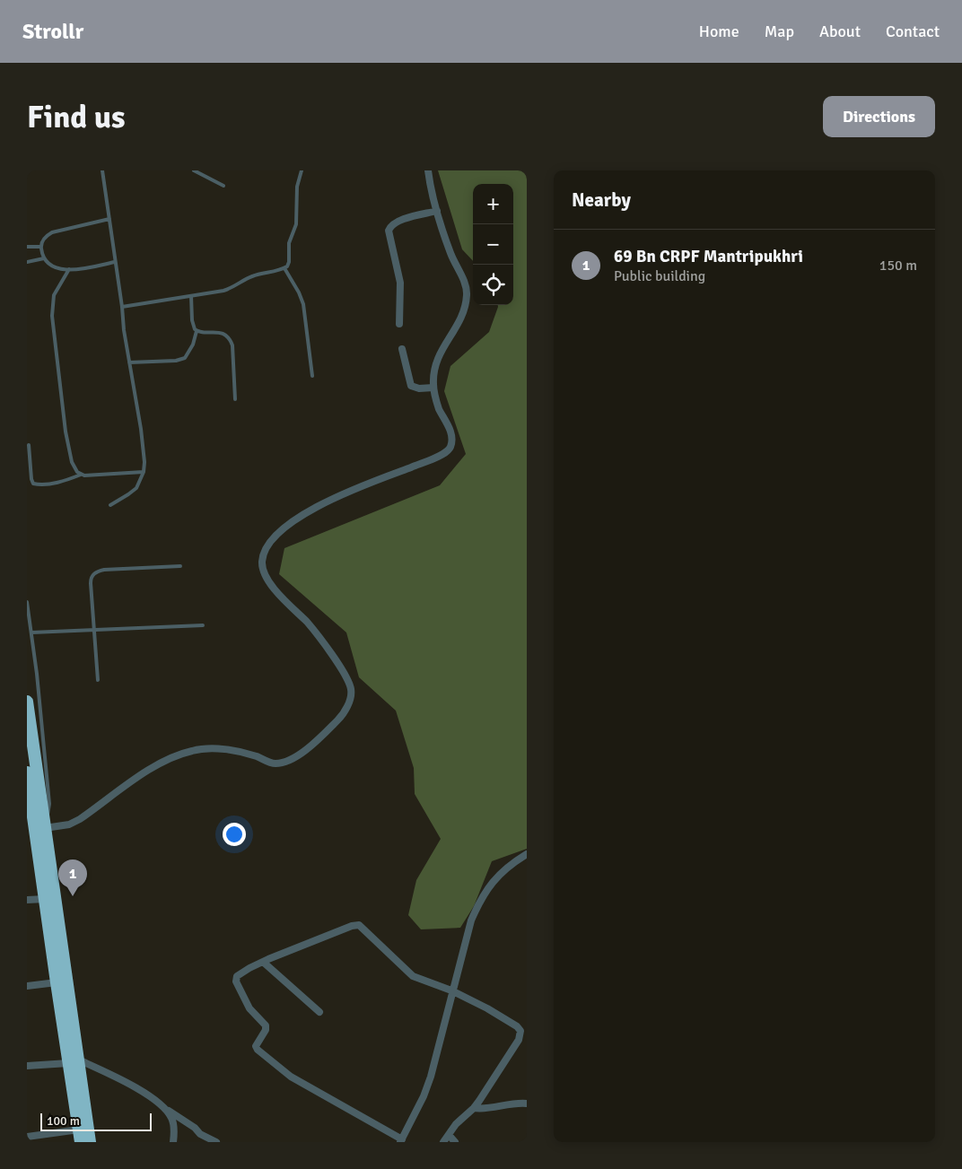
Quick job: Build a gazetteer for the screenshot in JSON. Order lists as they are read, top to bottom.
{
  "scale_bar": "100 m",
  "page": {
    "header": "Strollr",
    "nav": [
      "Home",
      "Map",
      "About",
      "Contact"
    ],
    "buttons": "Directions",
    "title": "Find us",
    "heading": "Nearby",
    "map_buttons": ["+", "−"],
    "list": [
      {
        "mark": "1",
        "name": "69 Bn CRPF Mantripukhri",
        "note": "Public building",
        "value": "150 m"
      }
    ],
    "pins": "1",
    "scale": "100 m"
  }
}
